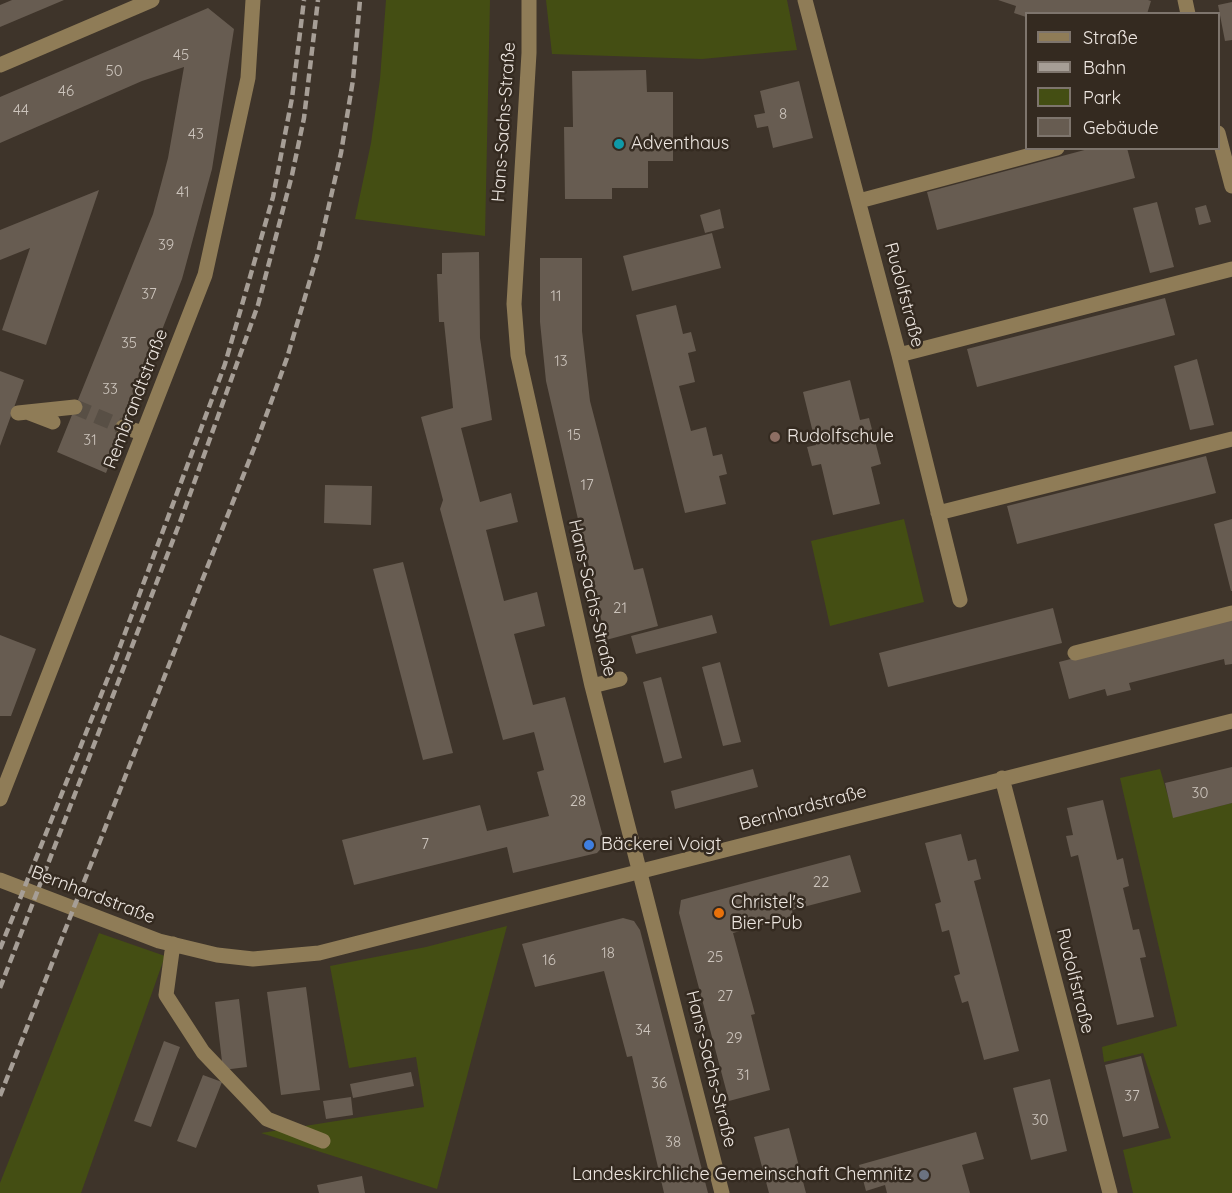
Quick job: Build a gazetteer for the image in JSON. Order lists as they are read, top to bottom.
{
  "streets": {
    "street": [
      "Hans-Sachs-Straße",
      "Rudolfstraße",
      "Rembrandtstraße",
      "Bernhardstraße"
    ]
  },
  "crossings": [
    ["Hans-Sachs-Straße", "Bernhardstraße"],
    ["Rudolfstraße", "Bernhardstraße"]
  ],
  "places": [
    "Adventhaus",
    "Rudolfschule",
    "Bäckerei Voigt",
    "Christel's Bier-Pub",
    "Landeskirchliche Gemeinschaft Chemnitz"
  ],
  "house_numbers": [
    "45",
    "50",
    "46",
    "44",
    "8",
    "43",
    "41",
    "39",
    "37",
    "11",
    "35",
    "13",
    "33",
    "15",
    "31",
    "17",
    "21",
    "30",
    "28",
    "7",
    "22",
    "18",
    "25",
    "16",
    "27",
    "34",
    "29",
    "31",
    "36",
    "37",
    "30",
    "38"
  ],
  "legend": [
    "Straße",
    "Bahn",
    "Park",
    "Gebäude"
  ]
}
